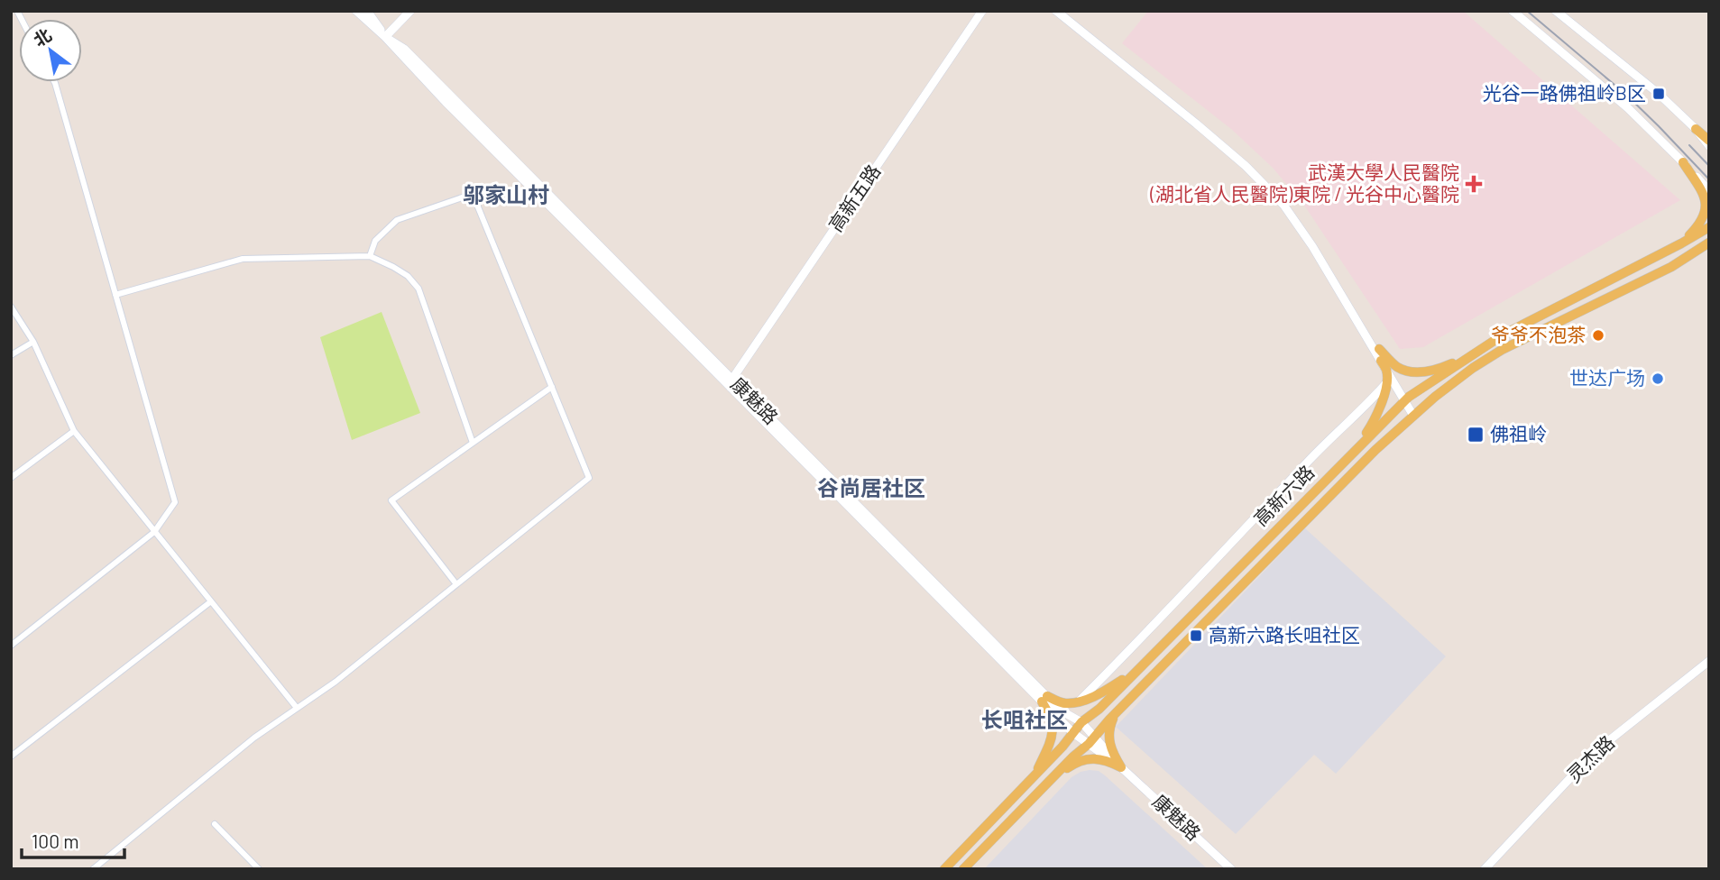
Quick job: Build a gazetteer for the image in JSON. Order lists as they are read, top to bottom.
{
  "streets": {
    "main road": [
      "高新五路",
      "康魅路",
      "高新六路",
      "灵杰路"
    ]
  },
  "crossings": [
    ["高新五路", "康魅路"],
    ["康魅路", "高新六路"]
  ],
  "districts": ["邬家山村", "谷尚居社区", "长咀社区"],
  "places": {
    "transit": ["光谷一路佛祖岭B区", "佛祖岭", "高新六路长咀社区"],
    "health": ["武漢大學人民醫院 (湖北省人民醫院)東院 / 光谷中心醫院"],
    "other": ["爷爷不泡茶", "世达广场"]
  },
  "scale_bar": "100 m",
  "north": "top left"
}
